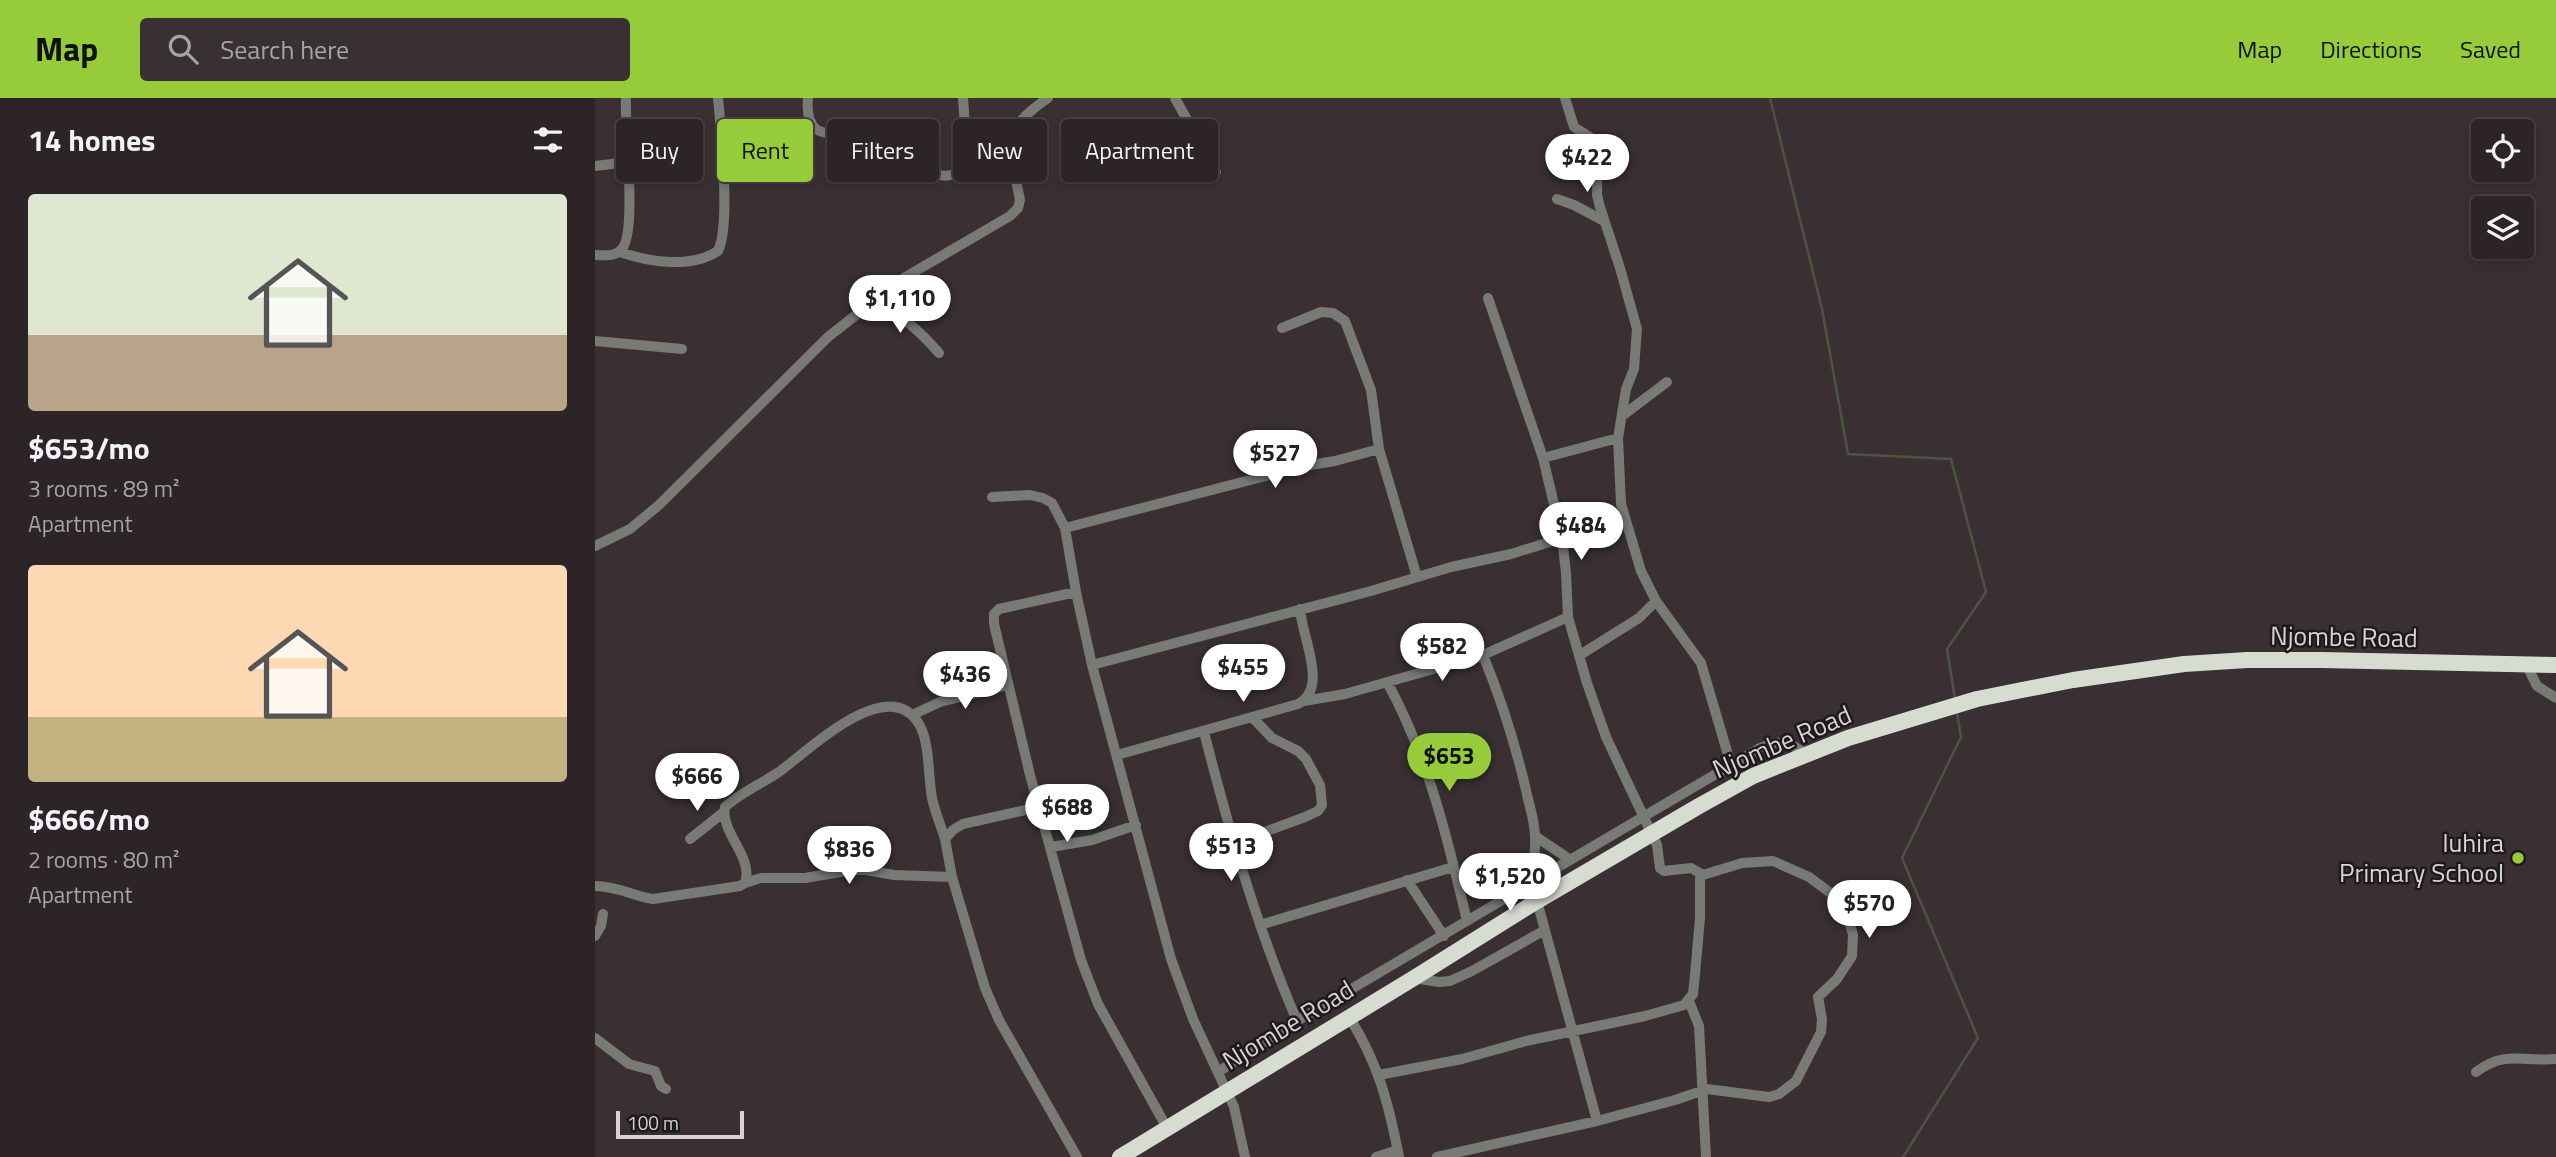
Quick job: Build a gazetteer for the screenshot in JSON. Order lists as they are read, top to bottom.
{
  "streets": {
    "highway": ["Njombe Road"]
  },
  "places": ["luhira Primary School"],
  "scale_bar": "100 m",
  "page": {
    "header": "Map",
    "search": "Search here",
    "nav": ["Map", "Directions", "Saved"],
    "heading": "14 homes",
    "chip": [
      "Buy",
      "Rent",
      "Filters",
      "New",
      "Apartment"
    ],
    "price": [
      "$422",
      "$1,110",
      "$527",
      "$484",
      "$582",
      "$455",
      "$436",
      "$653",
      "$666",
      "$688",
      "$513",
      "$836",
      "$1,520",
      "$570"
    ],
    "list": [
      {
        "name": "$653/mo",
        "note": "3 rooms · 89 m² · Apartment"
      },
      {
        "name": "$666/mo",
        "note": "2 rooms · 80 m² · Apartment"
      }
    ],
    "scale": "100 m"
  }
}
